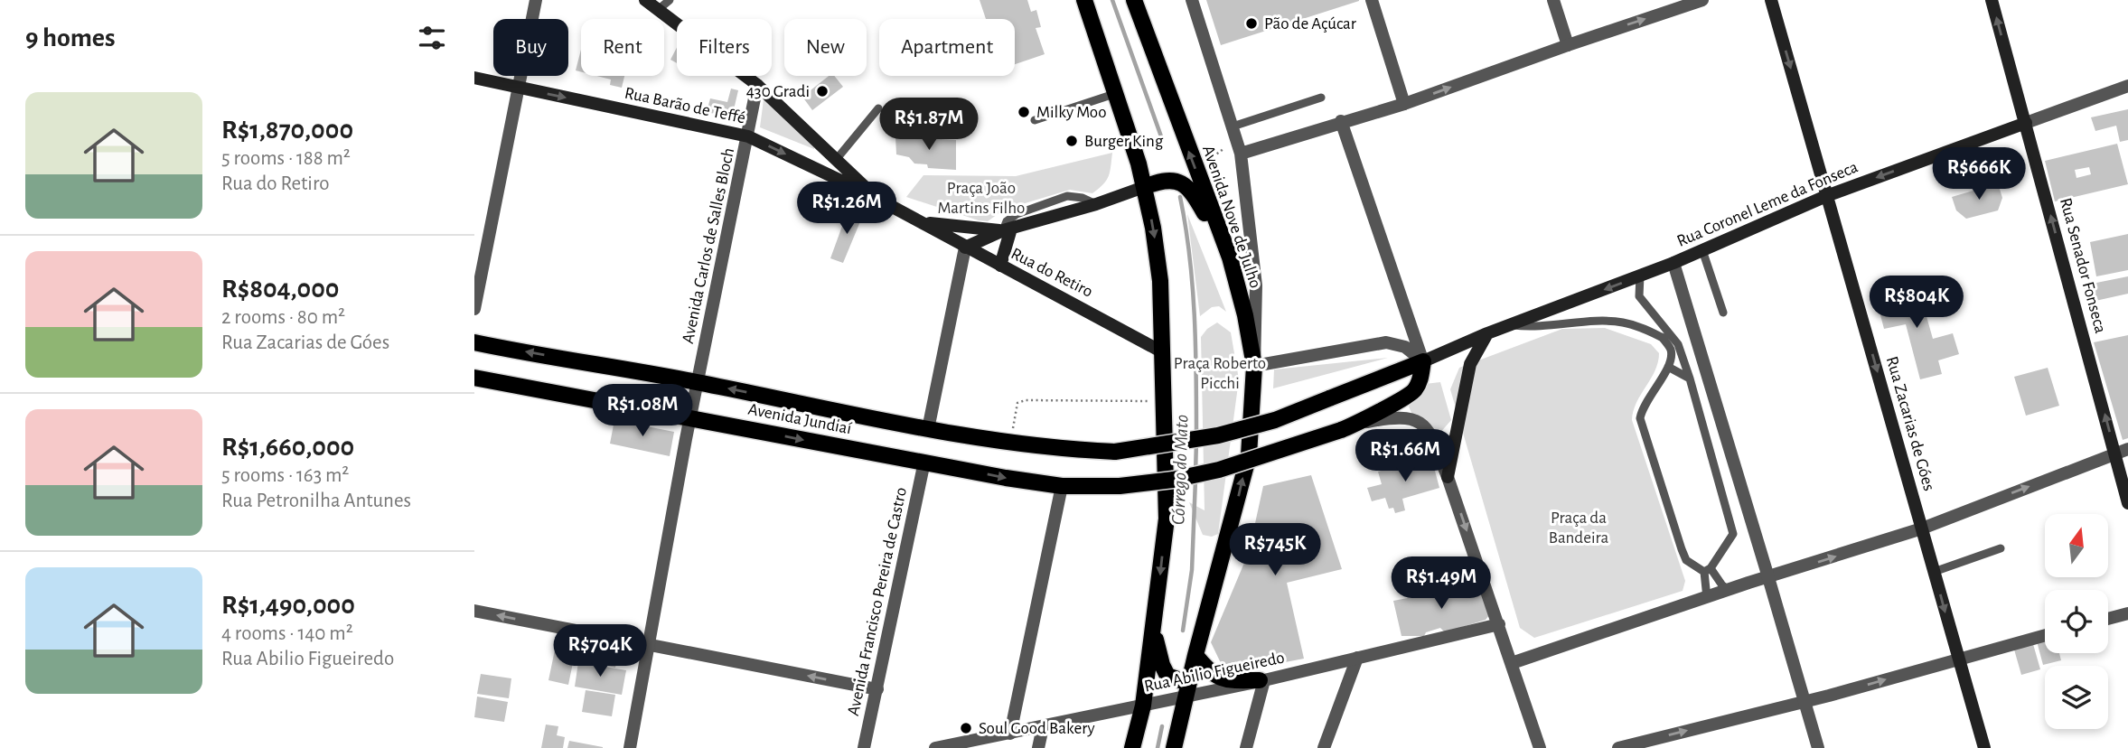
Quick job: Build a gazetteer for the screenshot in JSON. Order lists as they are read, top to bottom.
{
  "streets": {
    "main road": [
      "Rua Barão de Teffé",
      "Rua Coronel Leme da Fonseca",
      "Avenida Nove de Julho",
      "Rua Senador Fonseca",
      "Rua do Retiro",
      "Avenida Jundiaí",
      "Rua Zacarias de Góes"
    ],
    "street": ["Avenida Carlos de Salles Bloch", "Avenida Francisco Pereira de Castro", "Rua Abilio Figueiredo"]
  },
  "crossings": [
    ["Rua Barão de Teffé", "Avenida Carlos de Salles Bloch"],
    ["Rua Barão de Teffé", "Rua do Retiro"],
    ["Rua Coronel Leme da Fonseca", "Rua Senador Fonseca"],
    ["Rua Coronel Leme da Fonseca", "Avenida Jundiaí"],
    ["Rua Coronel Leme da Fonseca", "Rua Zacarias de Góes"],
    ["Avenida Nove de Julho", "Rua Abilio Figueiredo"],
    ["Avenida Carlos de Salles Bloch", "Rua do Retiro"],
    ["Avenida Carlos de Salles Bloch", "Avenida Jundiaí"],
    ["Avenida Jundiaí", "Avenida Francisco Pereira de Castro"]
  ],
  "one_way": [
    "Rua Barão de Teffé",
    "Rua Coronel Leme da Fonseca",
    "Rua Senador Fonseca",
    "Rua Zacarias de Góes"
  ],
  "water": ["Córrego do Mato"],
  "parks": ["Praça João Martins Filho", "Praça Roberto Picchi", "Praça da Bandeira"],
  "places": [
    "Pão de Açúcar",
    "430 Gradi",
    "Milky Moo",
    "Burger King",
    "Soul Good Bakery"
  ],
  "north": "top",
  "page": {
    "heading": "9 homes",
    "chip": [
      "Buy",
      "Rent",
      "Filters",
      "New",
      "Apartment"
    ],
    "list": [
      {
        "name": "R$1,870,000",
        "note": "5 rooms · 188 m² · Rua do Retiro"
      },
      {
        "name": "R$804,000",
        "note": "2 rooms · 80 m² · Rua Zacarias de Góes"
      },
      {
        "name": "R$1,660,000",
        "note": "5 rooms · 163 m² · Rua Petronilha Antunes"
      },
      {
        "name": "R$1,490,000",
        "note": "4 rooms · 140 m² · Rua Abilio Figueiredo"
      }
    ],
    "price": [
      "R$1.87M",
      "R$666K",
      "R$1.26M",
      "R$804K",
      "R$1.08M",
      "R$1.66M",
      "R$745K",
      "R$1.49M",
      "R$704K"
    ]
  }
}
